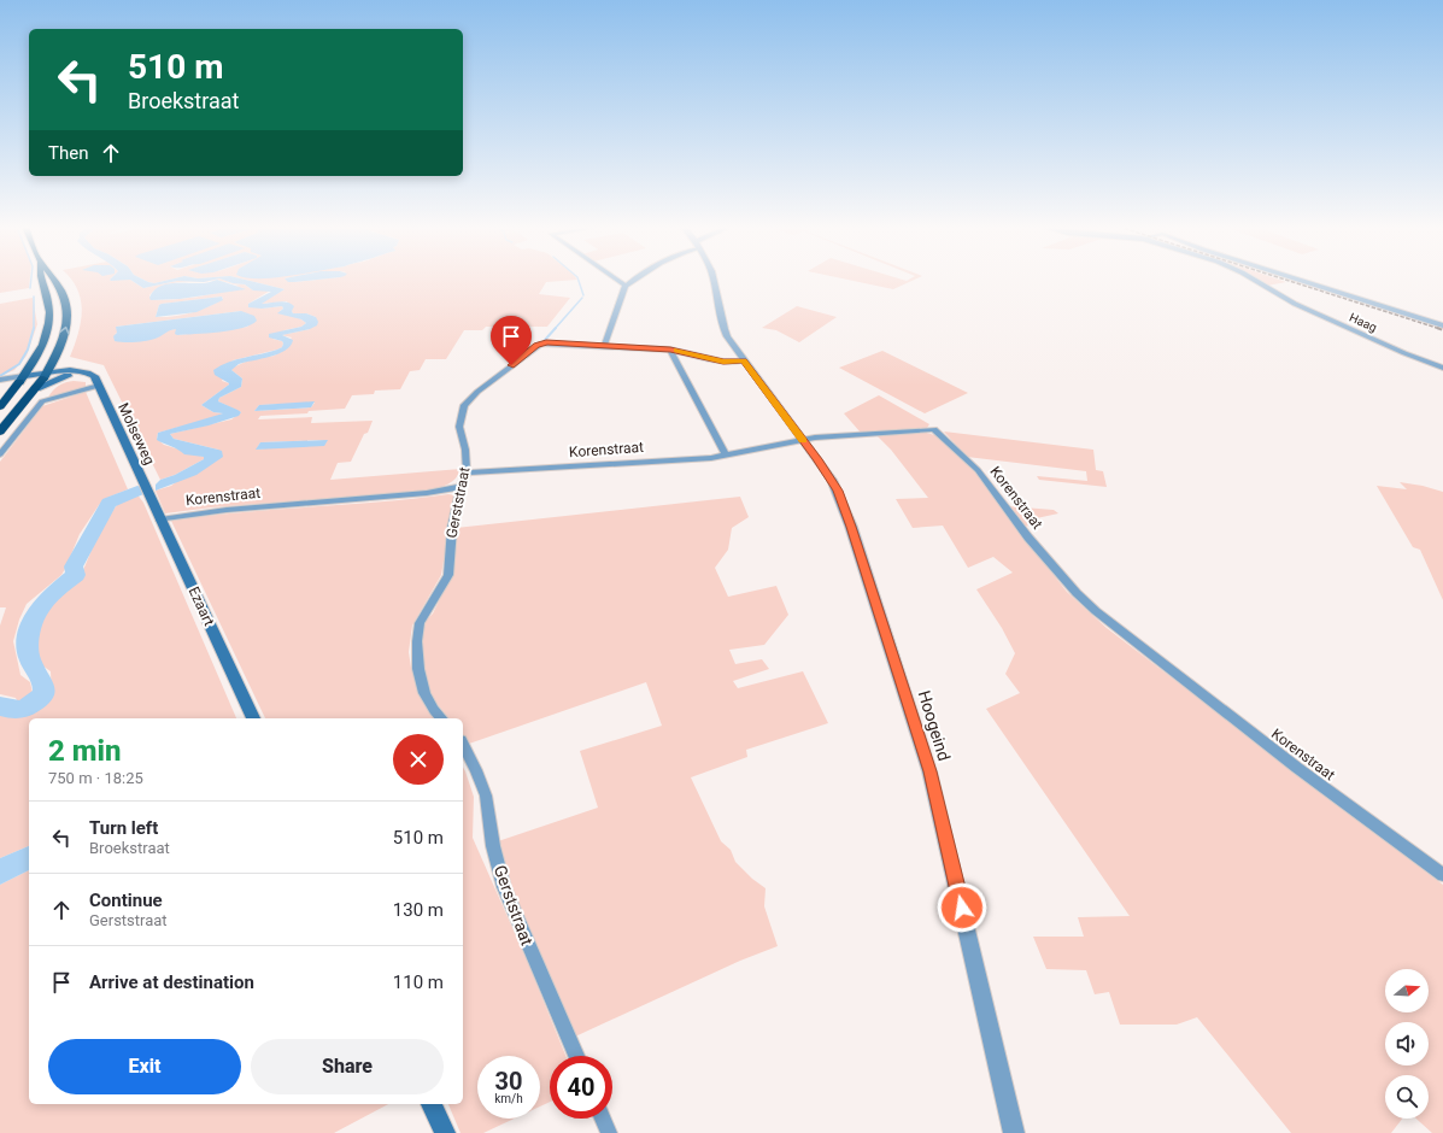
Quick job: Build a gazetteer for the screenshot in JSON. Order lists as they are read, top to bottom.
{
  "streets": {
    "main road": ["Molseweg", "Ezaart"],
    "street": [
      "Haag",
      "Korenstraat",
      "Gerststraat",
      "Hoogeind"
    ]
  },
  "crossings": [
    ["Molseweg", "Ezaart"],
    ["Korenstraat", "Gerststraat"],
    ["Korenstraat", "Ezaart"],
    ["Korenstraat", "Hoogeind"],
    ["Gerststraat", "Hoogeind"]
  ],
  "north": "right",
  "page": {
    "turn": ["510 m", "Broekstraat"],
    "then": "Then",
    "heading": ["2 min", "750 m · 18:25"],
    "list": [
      {
        "name": "Turn left",
        "note": "Broekstraat",
        "value": "510 m"
      },
      {
        "name": "Continue",
        "note": "Gerststraat",
        "value": "130 m"
      },
      {
        "name": "Arrive at destination",
        "value": "110 m"
      }
    ],
    "buttons": ["Exit", "Share"],
    "speed": "30 km/h",
    "limit": "40"
  }
}
